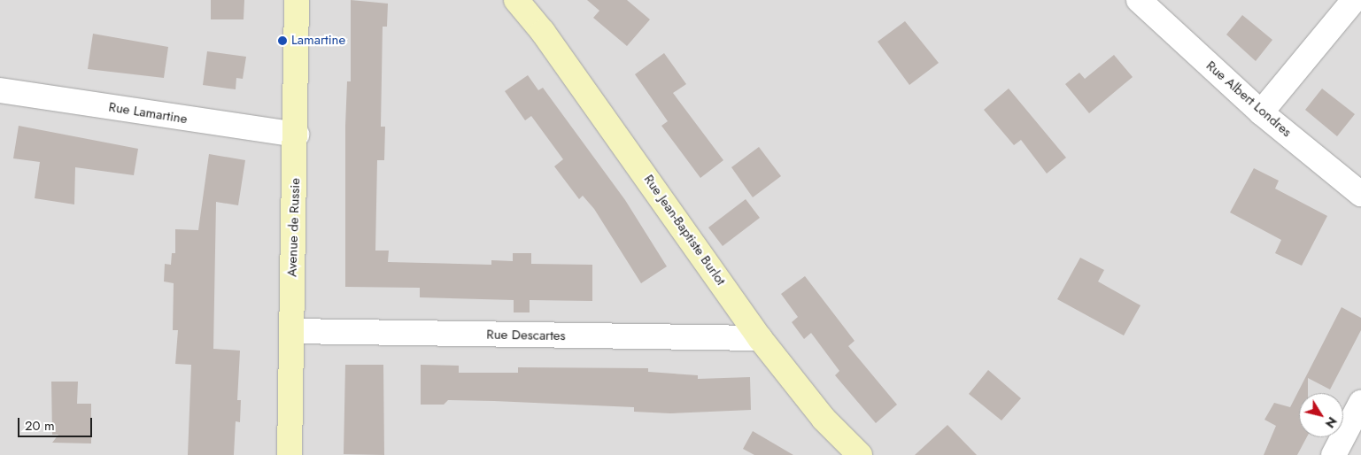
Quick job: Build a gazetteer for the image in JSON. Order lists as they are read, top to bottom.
{
  "streets": {
    "street": [
      "Rue Albert Londres",
      "Rue Lamartine",
      "Avenue de Russie",
      "Rue Jean-Baptiste Burlot",
      "Rue Descartes"
    ]
  },
  "crossings": [
    ["Rue Lamartine", "Avenue de Russie"],
    ["Avenue de Russie", "Rue Descartes"],
    ["Rue Jean-Baptiste Burlot", "Rue Descartes"]
  ],
  "places": ["Lamartine"],
  "scale_bar": "20 m",
  "north": "bottom right"
}
